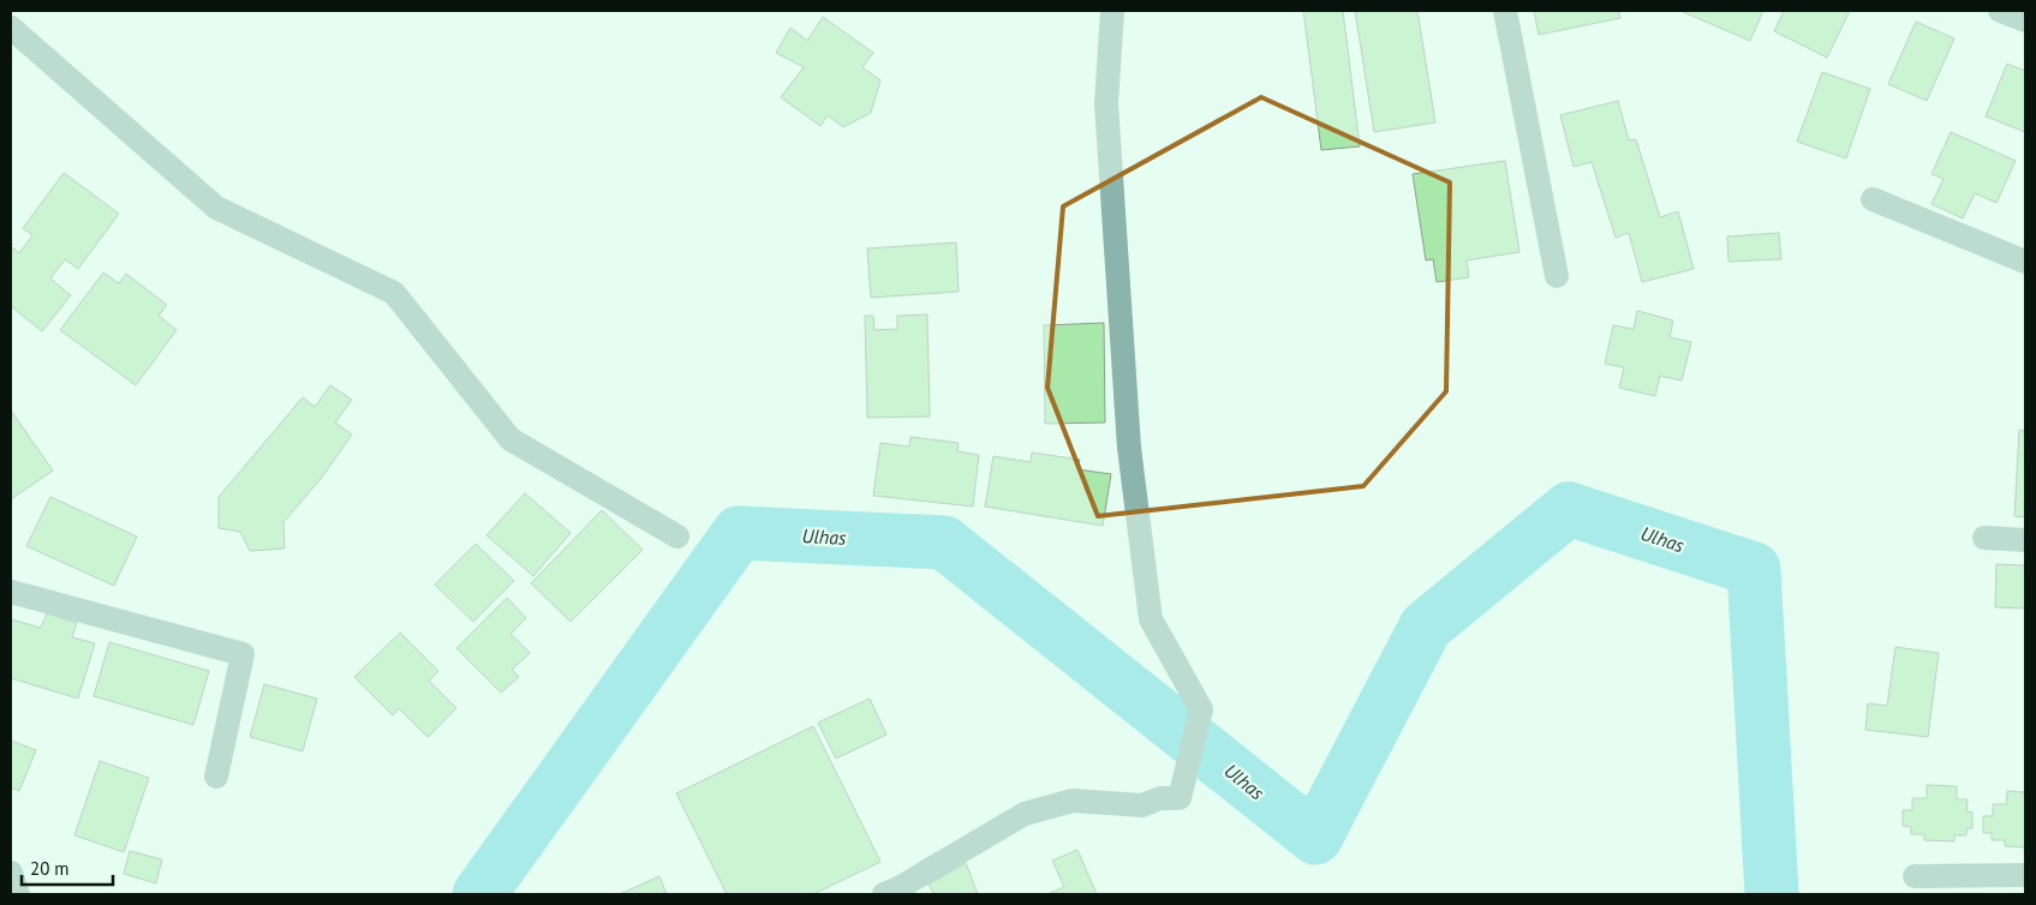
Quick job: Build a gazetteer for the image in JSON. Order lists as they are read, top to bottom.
{
  "water": ["Ulhas"],
  "scale_bar": "20 m"
}
